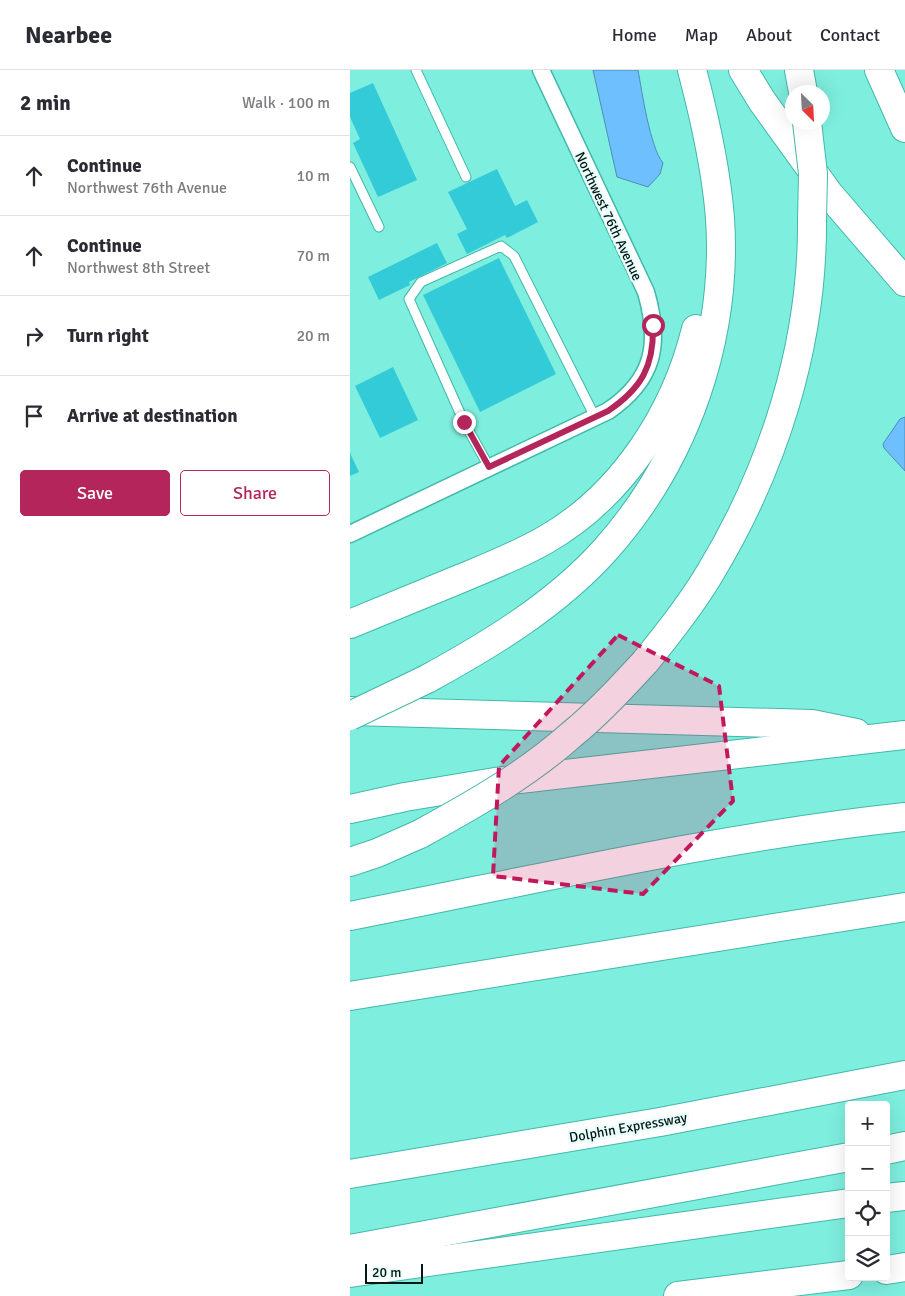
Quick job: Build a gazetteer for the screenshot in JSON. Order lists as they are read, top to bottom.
{
  "streets": {
    "highway": ["Dolphin Expressway"],
    "street": ["Northwest 76th Avenue"]
  },
  "scale_bar": "20 m",
  "north": "bottom right",
  "page": {
    "header": "Nearbee",
    "nav": [
      "Home",
      "Map",
      "About",
      "Contact"
    ],
    "heading": ["2 min", "Walk · 100 m"],
    "list": [
      ["Continue", "Northwest 76th Avenue", "10 m"],
      ["Continue", "Northwest 8th Street", "70 m"],
      ["Turn right", "20 m"],
      "Arrive at destination"
    ],
    "buttons": ["Save", "Share"],
    "map_buttons": ["+", "−"],
    "scale": "20 m"
  }
}
